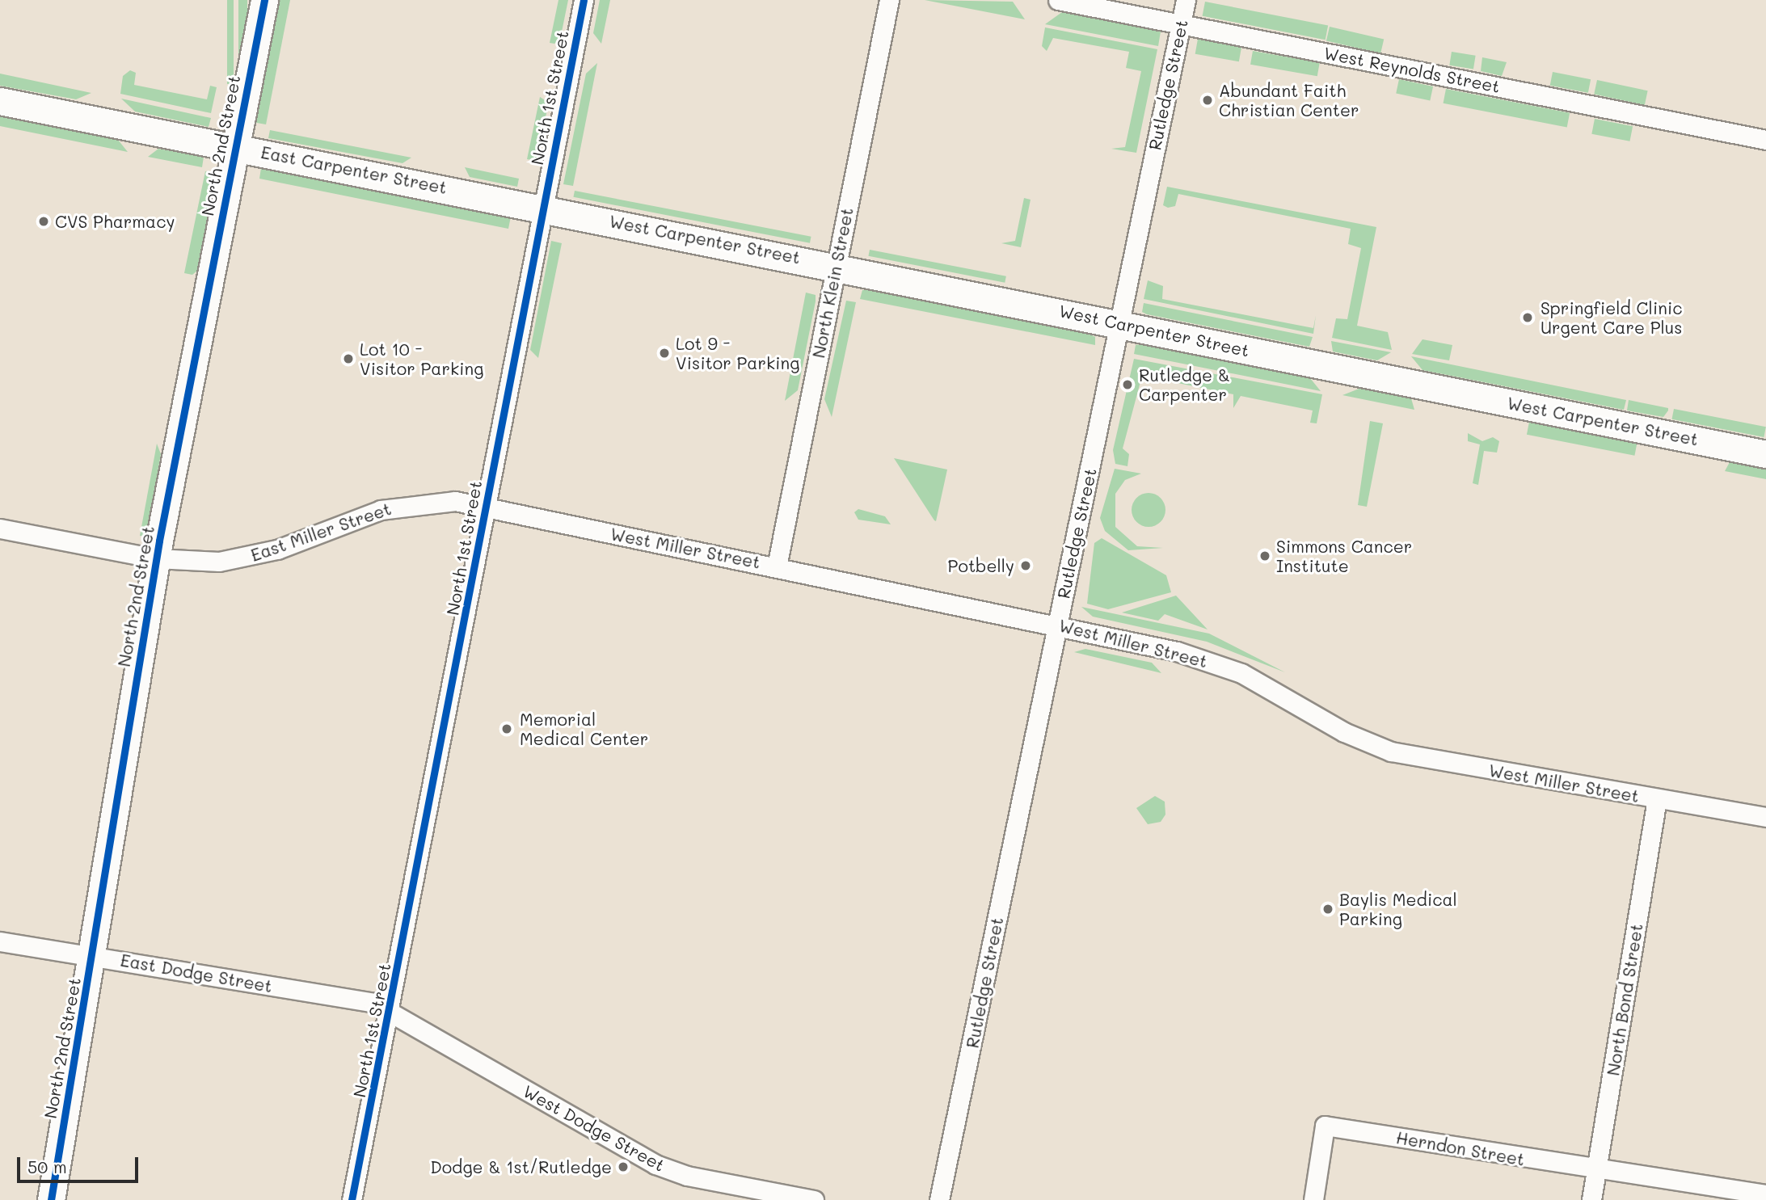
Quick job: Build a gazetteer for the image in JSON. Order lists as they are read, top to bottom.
{
  "streets": {
    "street": [
      "West Reynolds Street",
      "Rutledge Street",
      "North 1st Street",
      "North 2nd Street",
      "East Carpenter Street",
      "West Carpenter Street",
      "North Klein Street",
      "East Miller Street",
      "West Miller Street",
      "East Dodge Street",
      "North Bond Street",
      "West Dodge Street",
      "Herndon Street"
    ]
  },
  "crossings": [
    ["West Reynolds Street", "Rutledge Street"],
    ["Rutledge Street", "West Carpenter Street"],
    ["Rutledge Street", "West Miller Street"],
    ["North 1st Street", "East Carpenter Street"],
    ["North 1st Street", "West Carpenter Street"],
    ["North 1st Street", "East Miller Street"],
    ["North 1st Street", "West Miller Street"],
    ["North 1st Street", "East Dodge Street"],
    ["North 1st Street", "West Dodge Street"],
    ["North 2nd Street", "East Carpenter Street"],
    ["North 2nd Street", "East Miller Street"],
    ["North 2nd Street", "East Dodge Street"],
    ["East Carpenter Street", "West Carpenter Street"],
    ["West Carpenter Street", "North Klein Street"],
    ["North Klein Street", "West Miller Street"],
    ["East Miller Street", "West Miller Street"],
    ["West Miller Street", "North Bond Street"],
    ["East Dodge Street", "West Dodge Street"],
    ["North Bond Street", "Herndon Street"]
  ],
  "places": [
    "Abundant Faith Christian Center",
    "CVS Pharmacy",
    "Springfield Clinic Urgent Care Plus",
    "Lot 9 - Visitor Parking",
    "Lot 10 - Visitor Parking",
    "Rutledge & Carpenter",
    "Simmons Cancer Institute",
    "Potbelly",
    "Memorial Medical Center",
    "Baylis Medical Parking",
    "Dodge & 1st/Rutledge"
  ],
  "scale_bar": "50 m"
}
